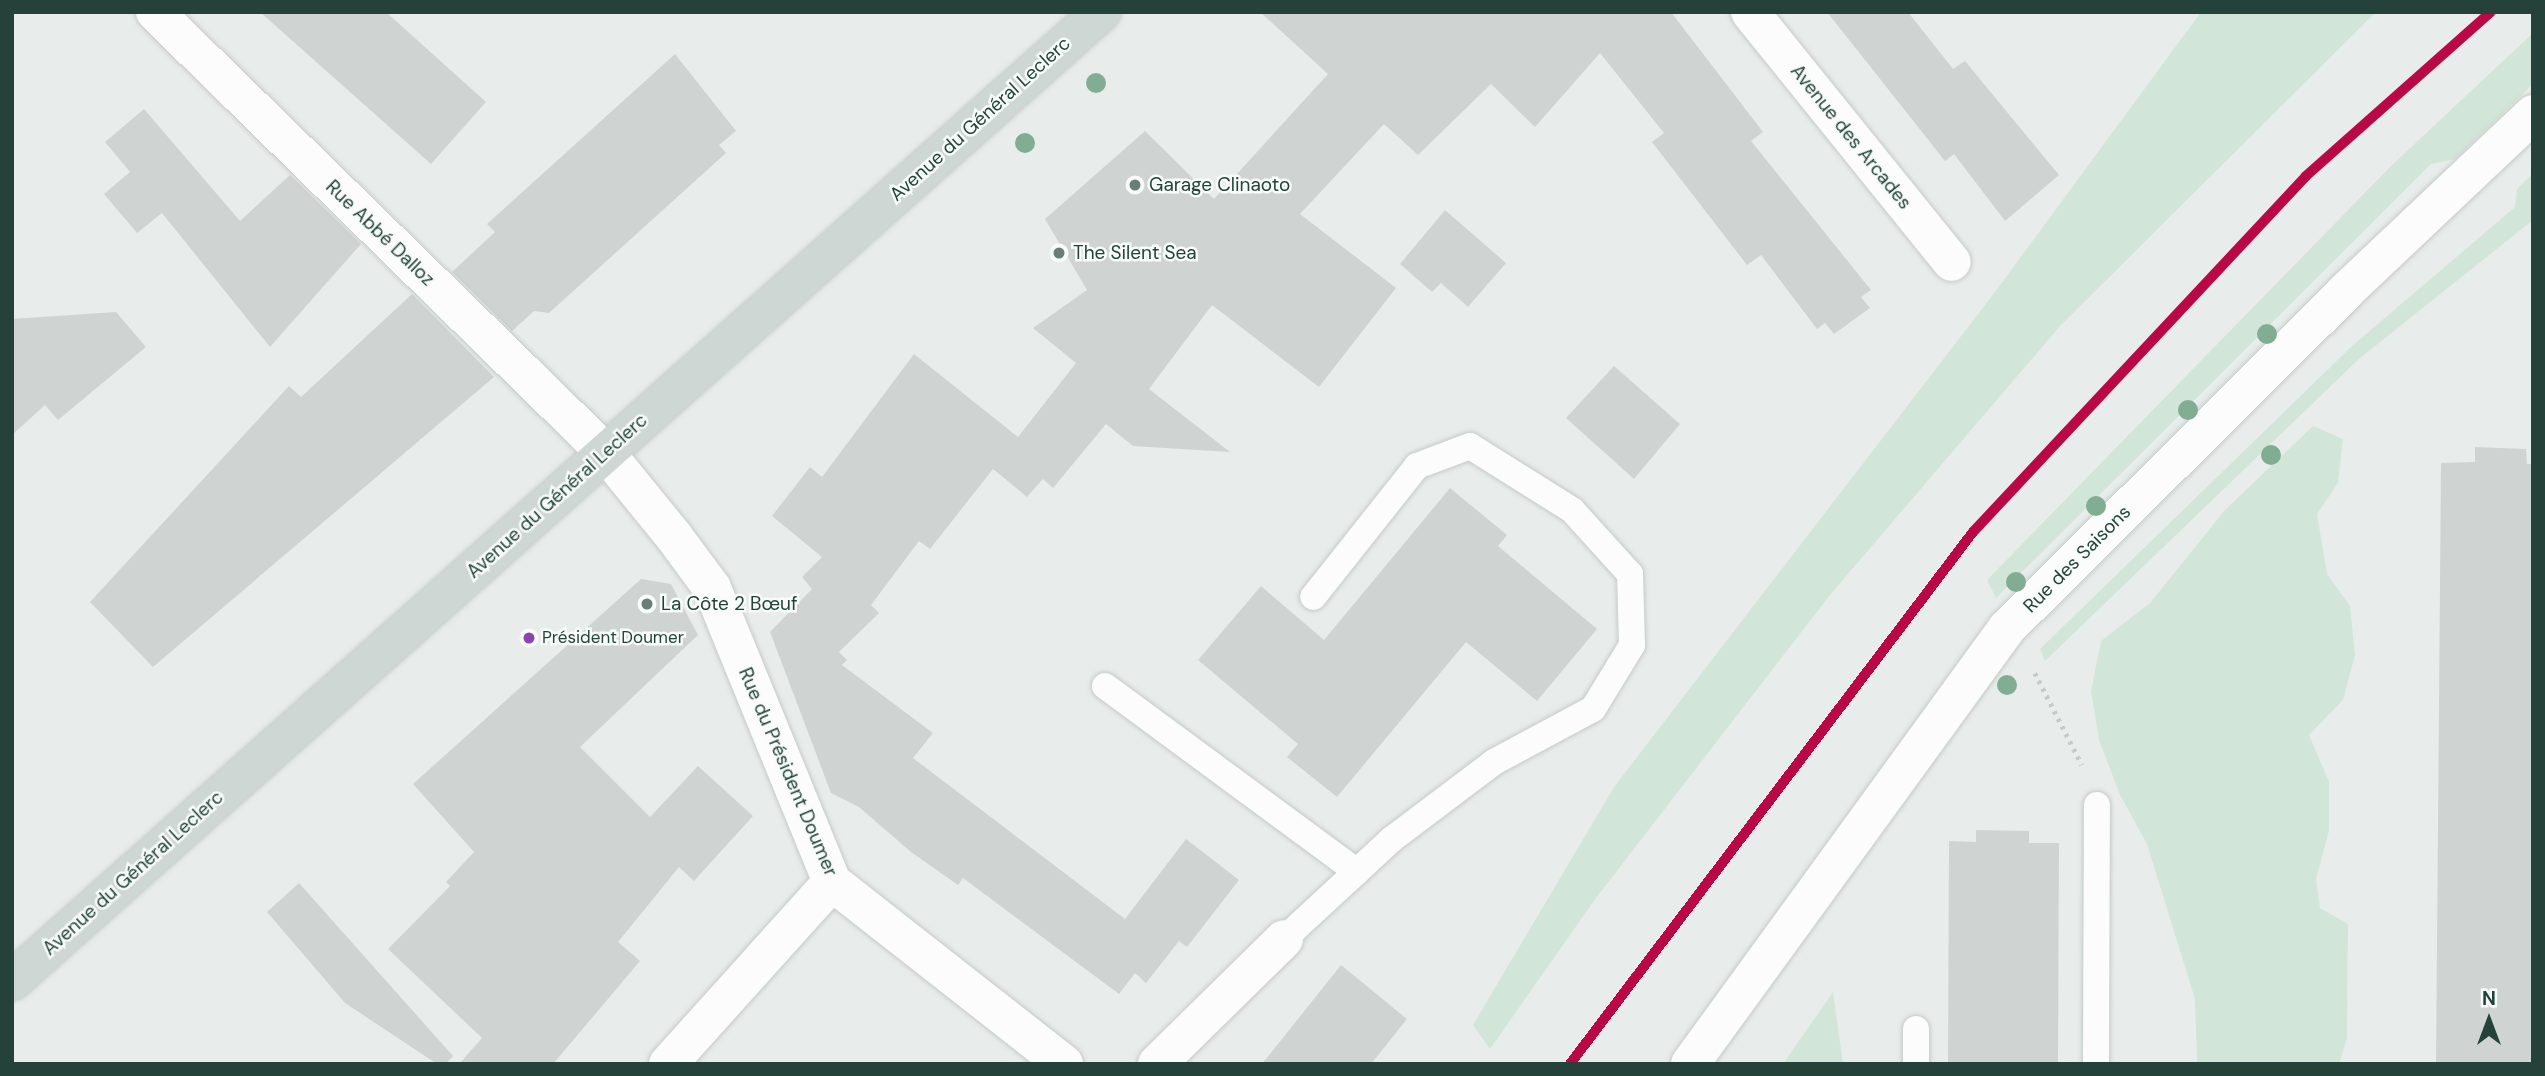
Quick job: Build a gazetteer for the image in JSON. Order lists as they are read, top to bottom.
{
  "streets": {
    "main road": ["Avenue du Général Leclerc"],
    "street": [
      "Avenue des Arcades",
      "Rue Abbé Dalloz",
      "Rue des Saisons",
      "Rue du Président Doumer"
    ]
  },
  "crossings": [
    ["Avenue du Général Leclerc", "Rue Abbé Dalloz"],
    ["Avenue du Général Leclerc", "Rue du Président Doumer"],
    ["Rue Abbé Dalloz", "Rue du Président Doumer"]
  ],
  "places": [
    "Garage Clinaoto",
    "The Silent Sea",
    "La Côte 2 Bœuf",
    "Président Doumer"
  ],
  "north": "top"
}
